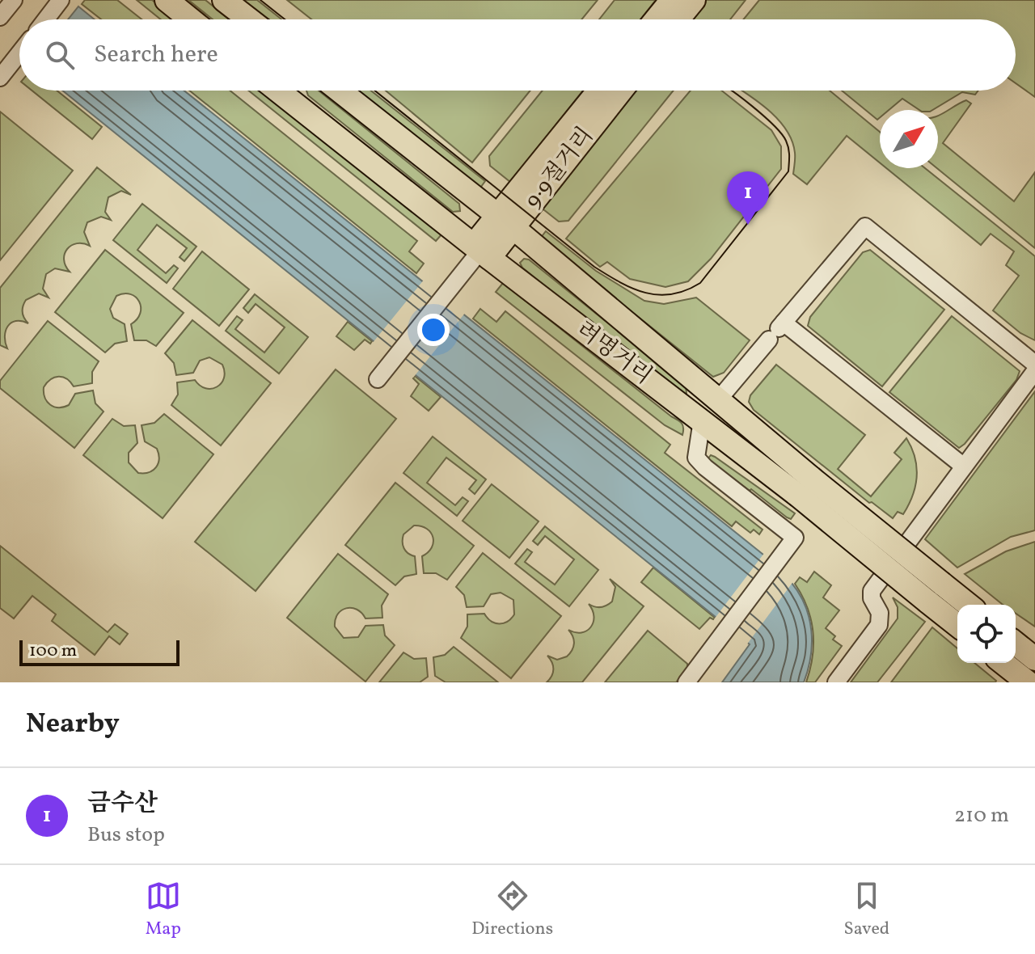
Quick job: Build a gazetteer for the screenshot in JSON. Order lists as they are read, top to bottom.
{
  "streets": {
    "highway": ["9·9절거리", "려명거리"]
  },
  "crossings": [
    ["9·9절거리", "려명거리"]
  ],
  "scale_bar": "100 m",
  "north": "top right",
  "page": {
    "search": "Search here",
    "pins": "1",
    "scale": "100 m",
    "heading": "Nearby",
    "list": [
      {
        "mark": "1",
        "name": "금수산",
        "note": "Bus stop",
        "value": "210 m"
      }
    ],
    "nav": ["Map", "Directions", "Saved"]
  }
}
